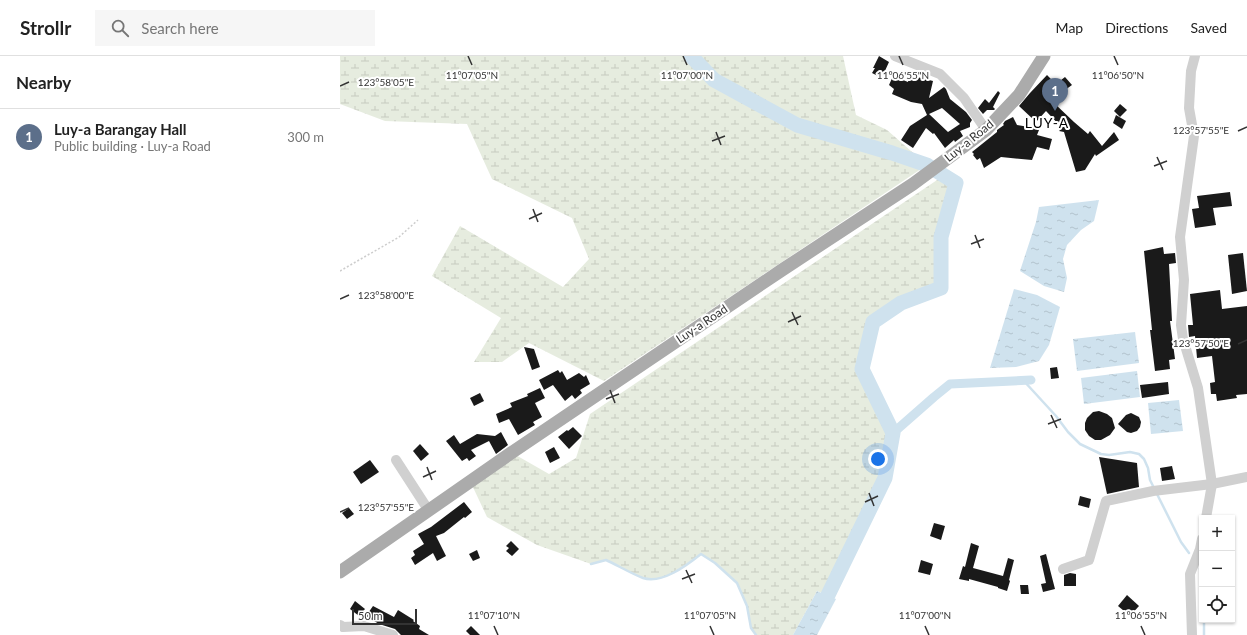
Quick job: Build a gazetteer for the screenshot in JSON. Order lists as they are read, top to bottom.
{
  "streets": {
    "main road": ["Luy-a Road"]
  },
  "districts": ["LUY-A"],
  "scale_bar": "50 m",
  "page": {
    "header": "Strollr",
    "search": "Search here",
    "nav": ["Map", "Directions", "Saved"],
    "heading": "Nearby",
    "pins": "1",
    "list": [
      {
        "mark": "1",
        "name": "Luy-a Barangay Hall",
        "note": "Public building · Luy-a Road",
        "value": "300 m"
      }
    ],
    "map_buttons": ["+", "−"],
    "scale": "50 m"
  },
  "coordinates": [
    "11°07'05\"N",
    "11°07'00\"N",
    "11°06'55\"N",
    "11°06'50\"N",
    "123°58'05\"E",
    "123°57'55\"E",
    "123°58'00\"E",
    "123°57'50\"E",
    "11°07'10\"N"
  ]
}
